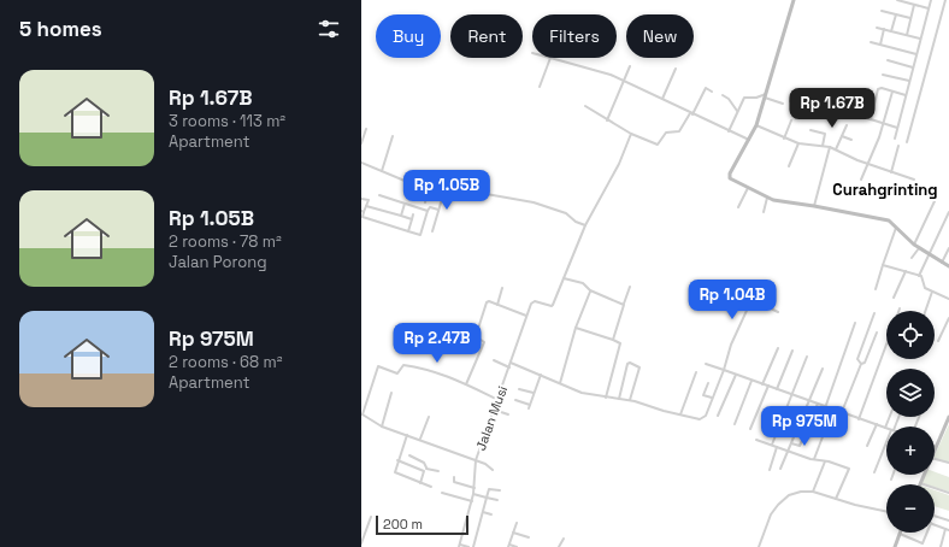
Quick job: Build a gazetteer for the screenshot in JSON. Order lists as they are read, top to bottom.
{
  "streets": {
    "street": ["Jalan Musi"]
  },
  "districts": ["Curahgrinting"],
  "scale_bar": "200 m",
  "page": {
    "heading": "5 homes",
    "chip": [
      "Buy",
      "Rent",
      "Filters",
      "New"
    ],
    "list": [
      {
        "name": "Rp 1.67B",
        "note": "3 rooms · 113 m² · Apartment"
      },
      {
        "name": "Rp 1.05B",
        "note": "2 rooms · 78 m² · Jalan Porong"
      },
      {
        "name": "Rp 975M",
        "note": "2 rooms · 68 m² · Apartment"
      }
    ],
    "price": [
      "Rp 1.67B",
      "Rp 1.05B",
      "Rp 1.04B",
      "Rp 2.47B",
      "Rp 975M"
    ],
    "map_buttons": ["+", "−"],
    "scale": "200 m"
  }
}
